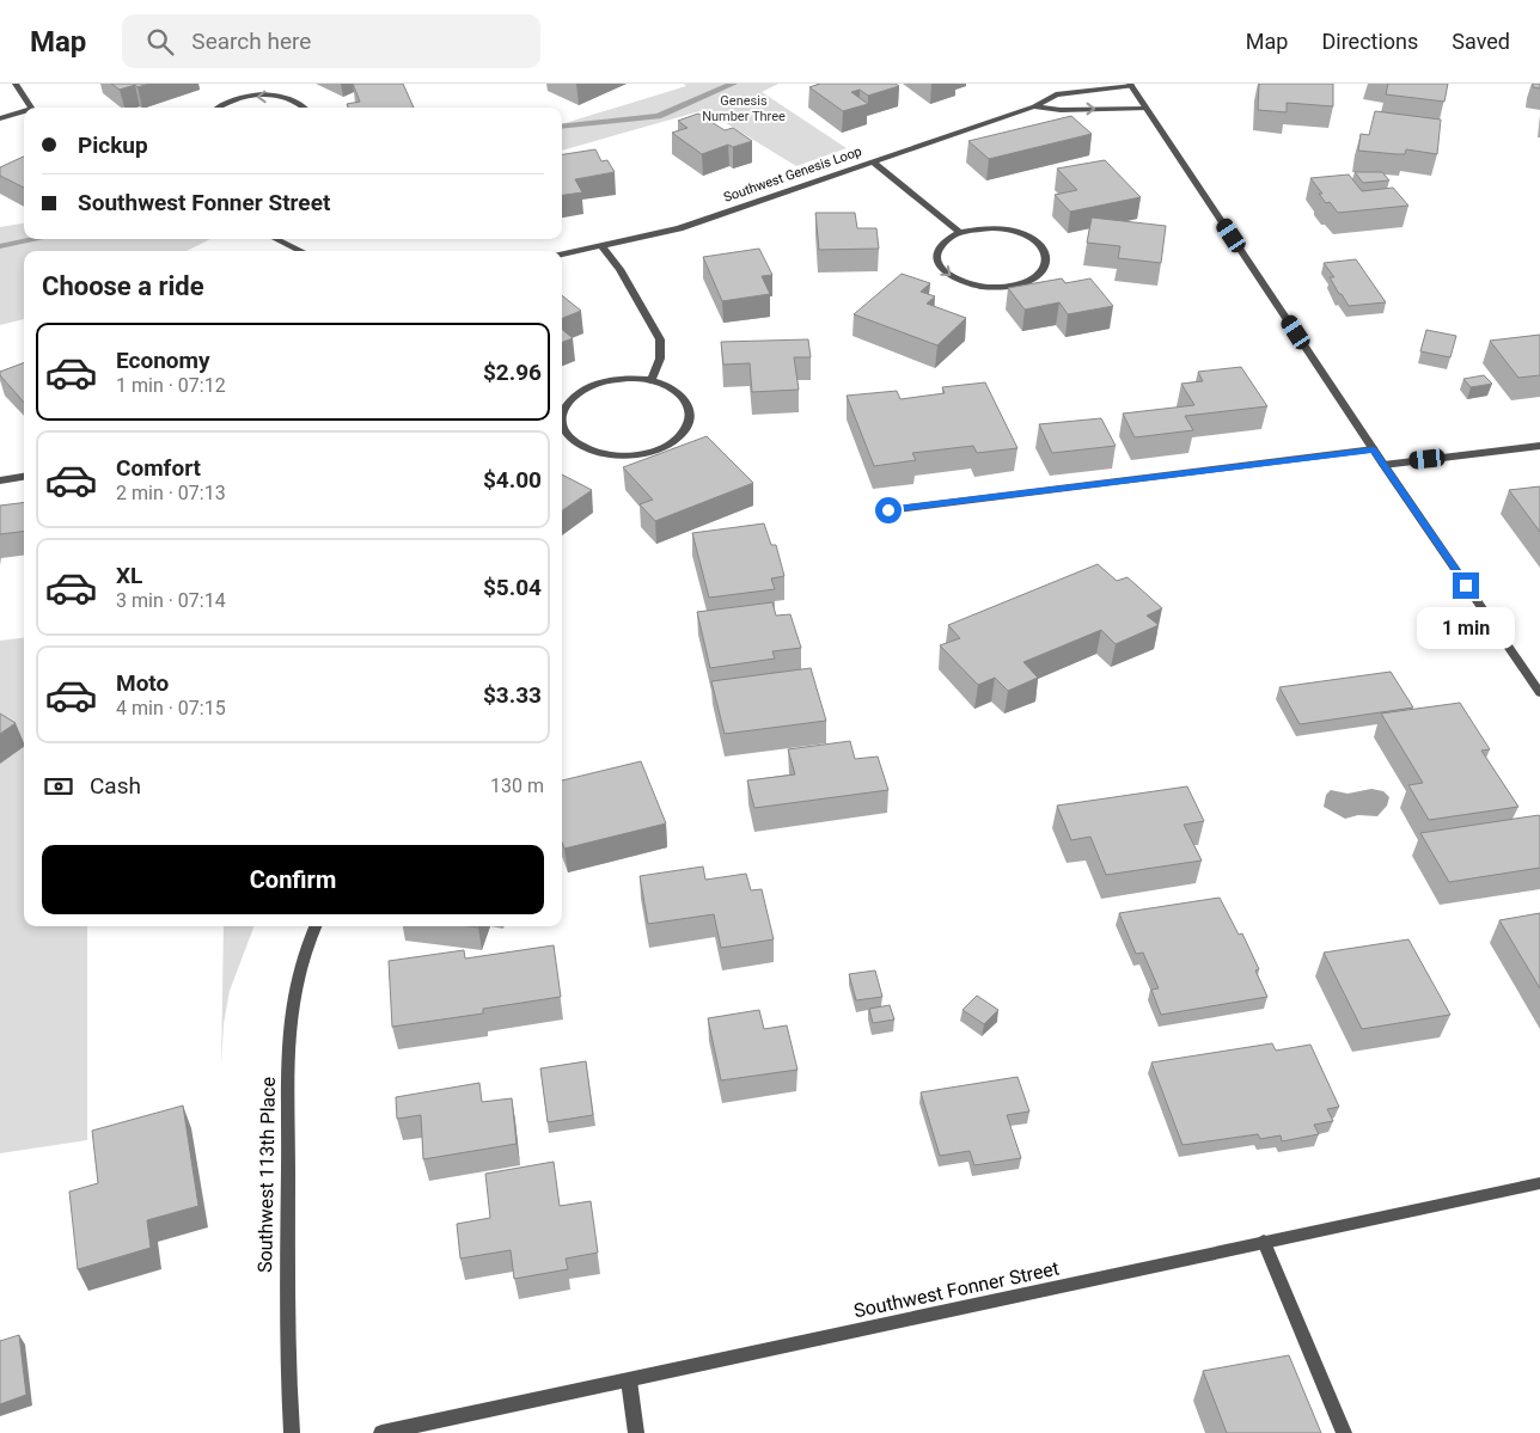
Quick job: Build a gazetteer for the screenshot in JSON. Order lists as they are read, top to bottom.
{
  "streets": {
    "street": ["Southwest Genesis Loop", "Southwest 113th Place", "Southwest Fonner Street"]
  },
  "parks": ["Genesis Number Three"],
  "page": {
    "header": "Map",
    "search": "Search here",
    "nav": ["Map", "Directions", "Saved"],
    "banner": ["Pickup", "Southwest Fonner Street"],
    "heading": "Choose a ride",
    "list": [
      {
        "name": "Economy",
        "note": "1 min · 07:12",
        "value": "$2.96"
      },
      {
        "name": "Comfort",
        "note": "2 min · 07:13",
        "value": "$4.00"
      },
      {
        "name": "XL",
        "note": "3 min · 07:14",
        "value": "$5.04"
      },
      {
        "name": "Moto",
        "note": "4 min · 07:15",
        "value": "$3.33"
      }
    ],
    "bubble": "1 min",
    "pay": ["Cash", "130 m"],
    "buttons": "Confirm"
  }
}
